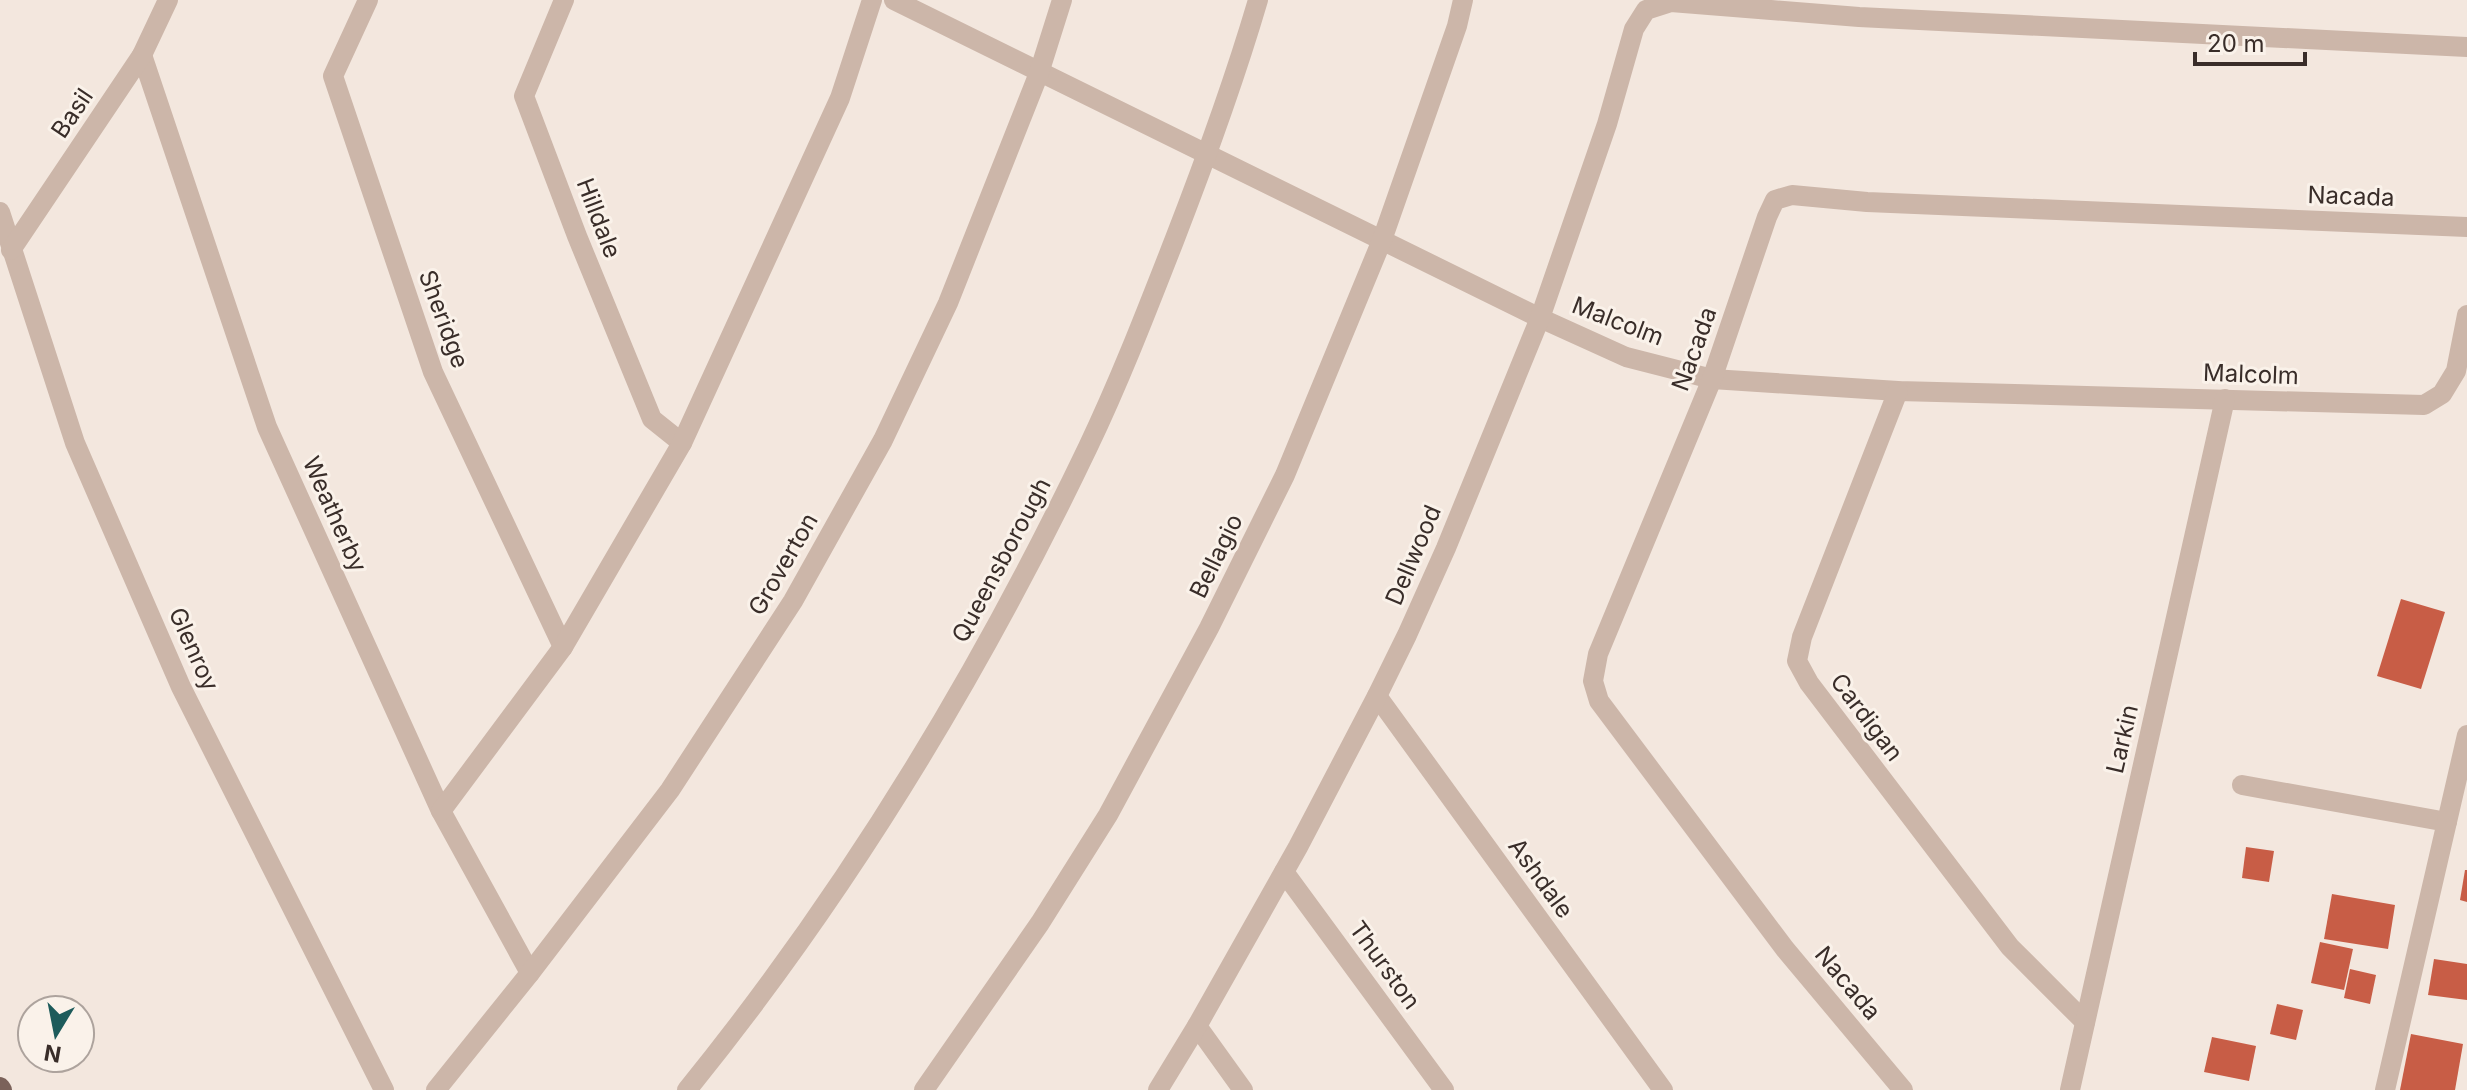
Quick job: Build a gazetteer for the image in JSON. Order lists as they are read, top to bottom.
{
  "streets": {
    "street": [
      "Basil",
      "Nacada",
      "Hilldale",
      "Sheridge",
      "Malcolm",
      "Weatherby",
      "Dellwood",
      "Bellagio",
      "Queensborough",
      "Groverton",
      "Glenroy",
      "Cardigan",
      "Larkin",
      "Ashdale",
      "Thurston"
    ]
  },
  "crossings": [
    ["Basil", "Weatherby"],
    ["Basil", "Glenroy"],
    ["Nacada", "Malcolm"],
    ["Malcolm", "Dellwood"],
    ["Malcolm", "Bellagio"],
    ["Malcolm", "Queensborough"],
    ["Malcolm", "Groverton"],
    ["Malcolm", "Cardigan"],
    ["Malcolm", "Larkin"],
    ["Weatherby", "Groverton"],
    ["Dellwood", "Ashdale"],
    ["Dellwood", "Thurston"],
    ["Cardigan", "Larkin"]
  ],
  "scale_bar": "20 m",
  "north": "bottom"
}
